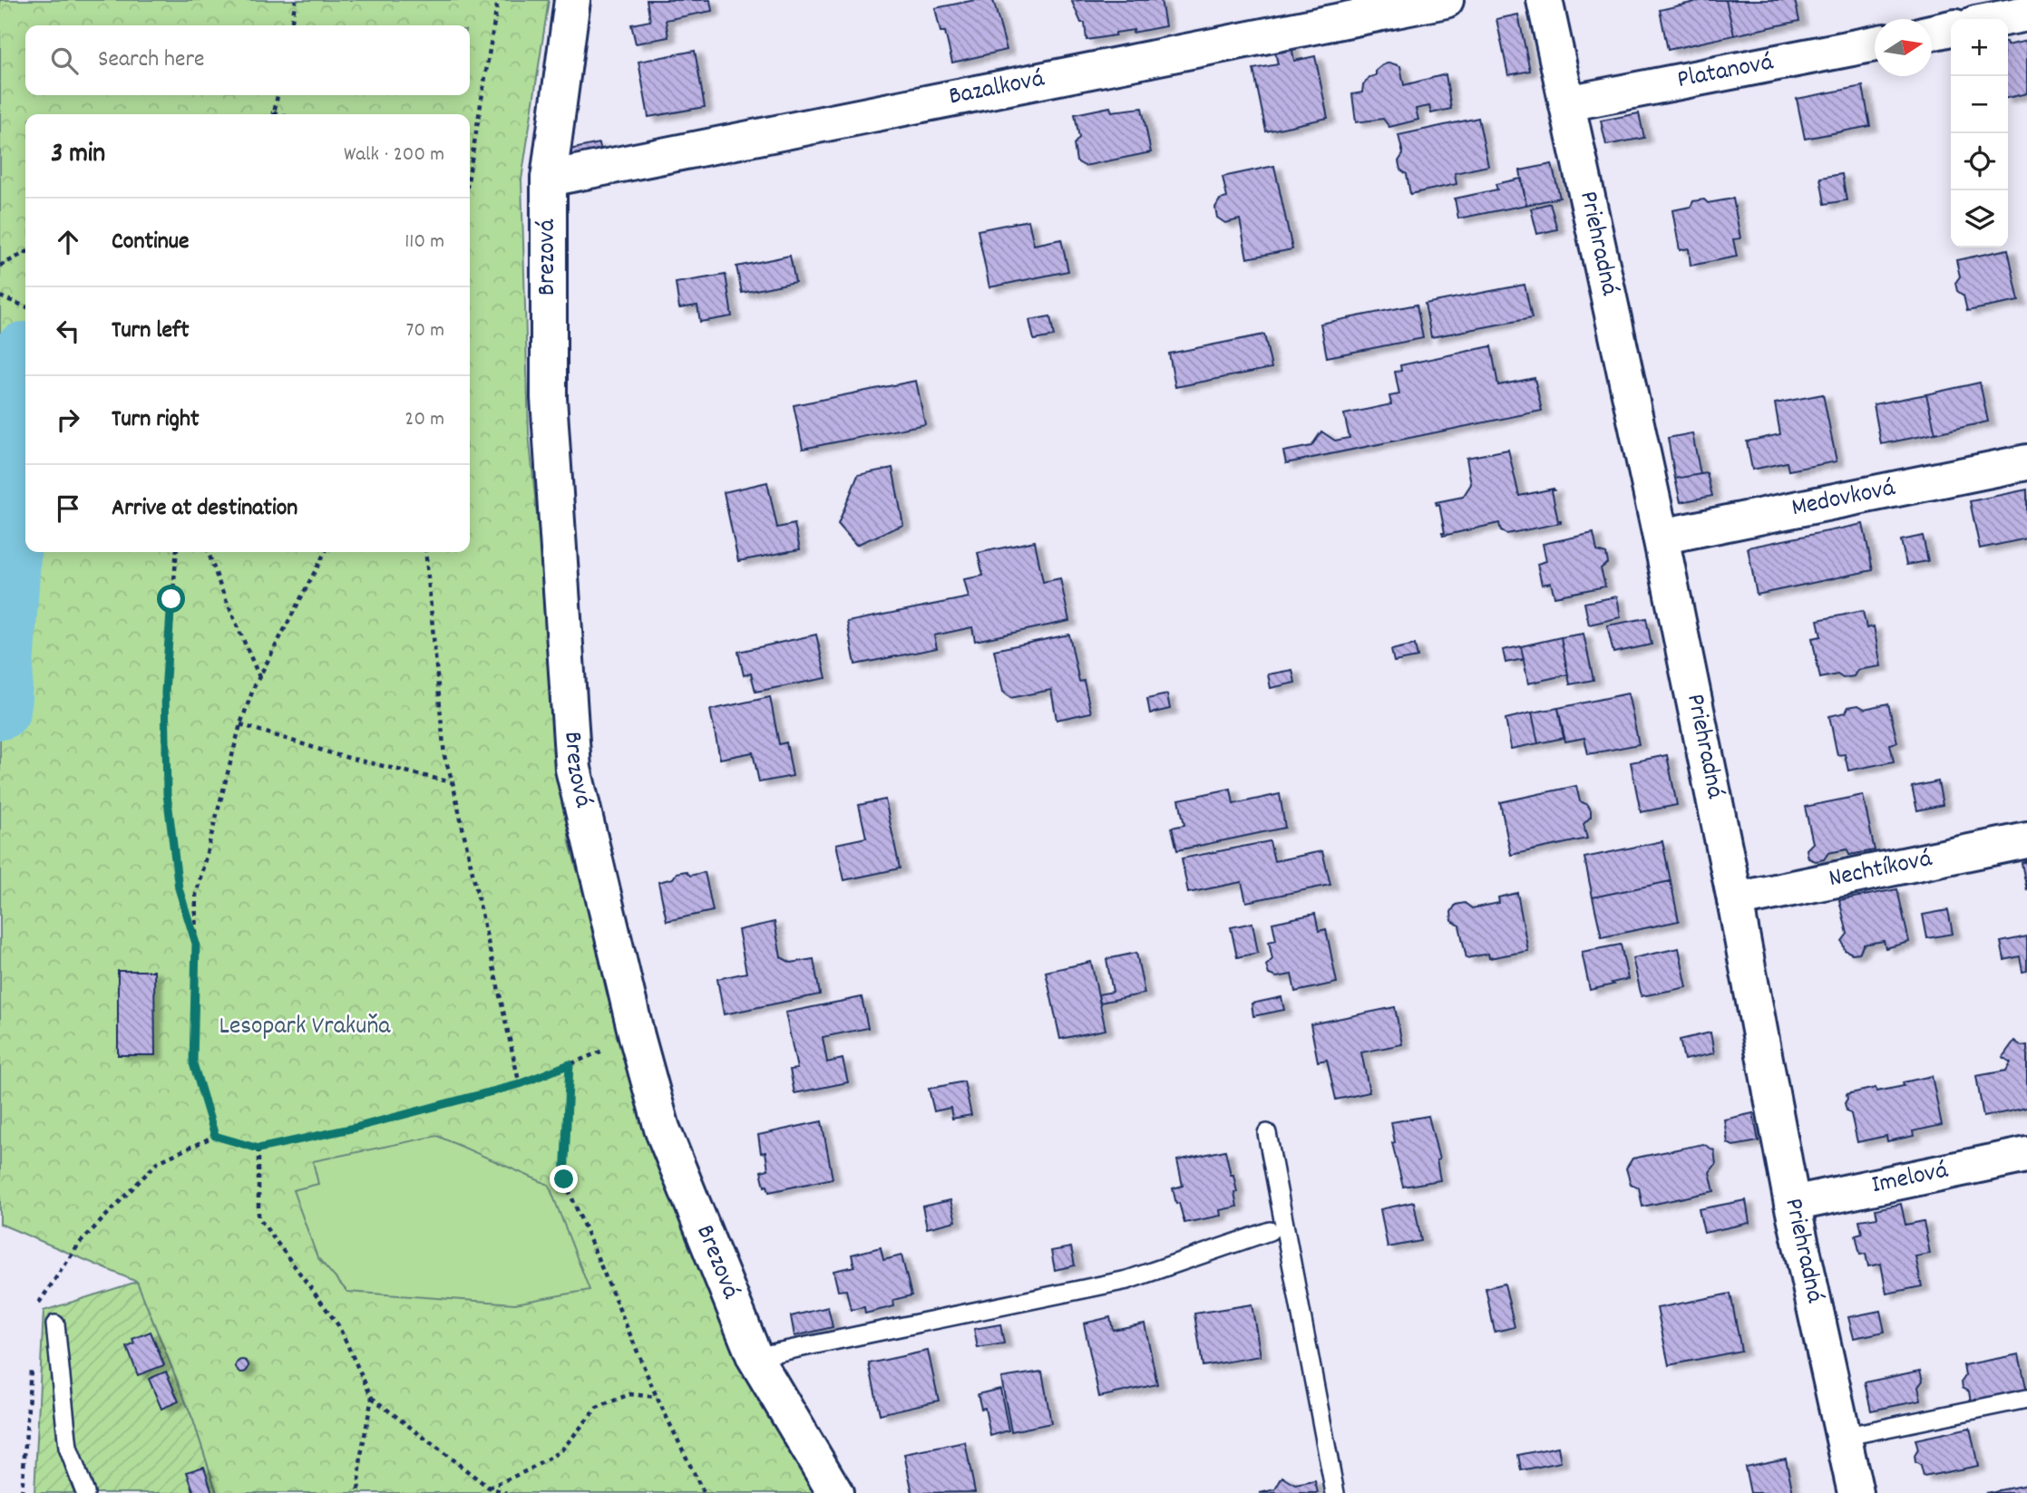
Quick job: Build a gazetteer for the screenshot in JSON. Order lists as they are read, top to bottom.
{
  "streets": {
    "street": [
      "Platanová",
      "Bazalková",
      "Priehradná",
      "Brezová",
      "Medovková",
      "Nechtíková",
      "Imelová"
    ]
  },
  "crossings": [
    ["Platanová", "Priehradná"],
    ["Bazalková", "Brezová"],
    ["Priehradná", "Medovková"],
    ["Priehradná", "Nechtíková"],
    ["Priehradná", "Imelová"]
  ],
  "parks": ["Lesopark Vrakuňa"],
  "north": "right",
  "page": {
    "map_buttons": ["+", "−"],
    "search": "Search here",
    "heading": ["3 min", "Walk · 200 m"],
    "list": [
      ["Continue", "110 m"],
      ["Turn left", "70 m"],
      ["Turn right", "20 m"],
      "Arrive at destination"
    ]
  }
}
